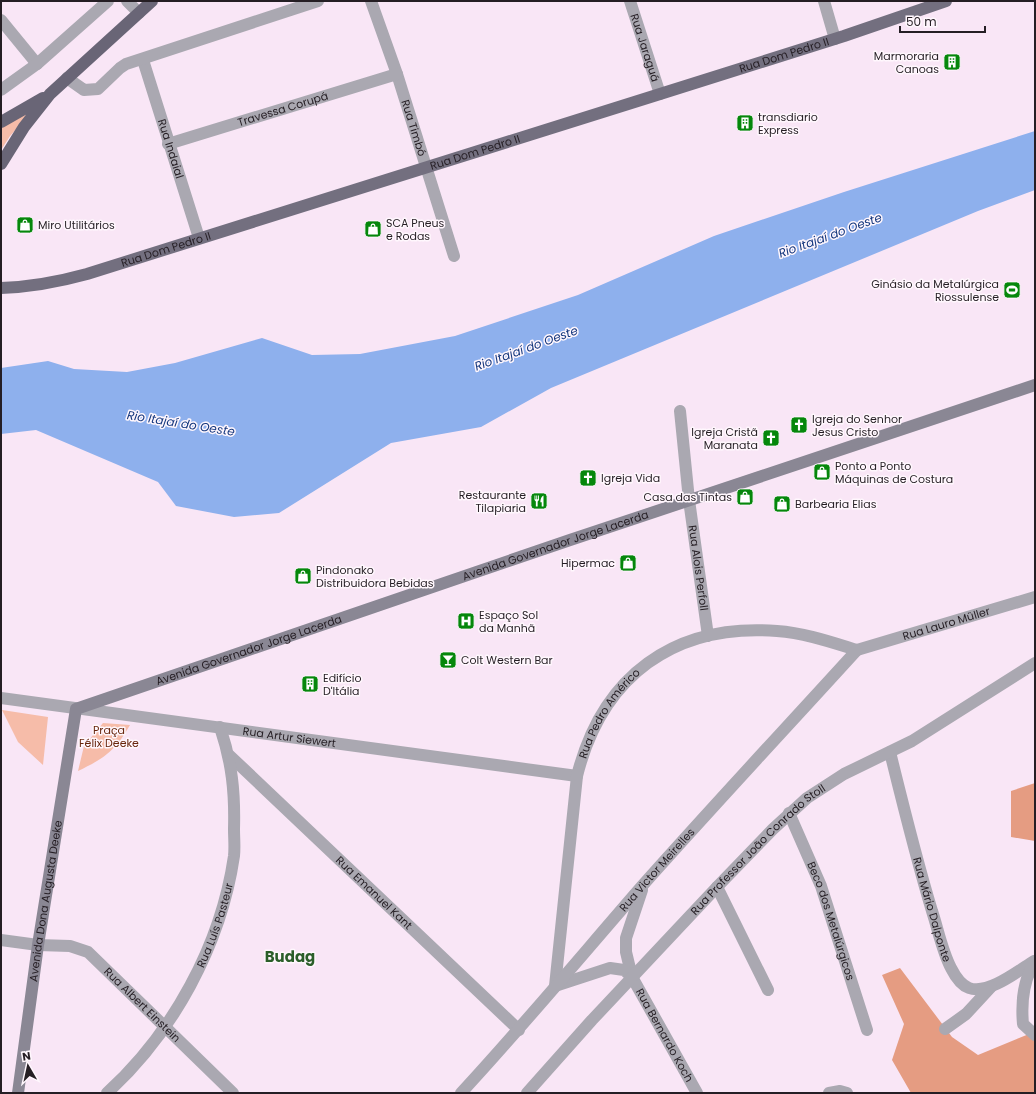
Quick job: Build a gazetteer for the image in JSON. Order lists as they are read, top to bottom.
{
  "streets": {
    "main road": ["Rua Dom Pedro II", "Avenida Governador Jorge Lacerda", "Avenida Dona Augusta Deeke"],
    "street": [
      "Rua Jaraguá",
      "Travessa Corupá",
      "Rua Timbó",
      "Rua Indaial",
      "Rua Alois Perfoll",
      "Rua Lauro Müller",
      "Rua Pedro Américo",
      "Rua Artur Siewert",
      "Rua Professor João Conrado Stoll",
      "Rua Victor Meirelles",
      "Rua Emanuel Kant",
      "Rua Mário Dalponte",
      "Beco dos Metalúrgicos",
      "Rua Luís Pasteur",
      "Rua Albert Einstein",
      "Rua Bernardo Koch"
    ]
  },
  "crossings": [
    ["Rua Jaraguá", "Rua Dom Pedro II"],
    ["Rua Dom Pedro II", "Rua Timbó"],
    ["Rua Dom Pedro II", "Rua Indaial"],
    ["Travessa Corupá", "Rua Timbó"],
    ["Travessa Corupá", "Rua Indaial"],
    ["Avenida Governador Jorge Lacerda", "Rua Alois Perfoll"],
    ["Avenida Governador Jorge Lacerda", "Rua Artur Siewert"],
    ["Avenida Governador Jorge Lacerda", "Avenida Dona Augusta Deeke"],
    ["Rua Alois Perfoll", "Rua Pedro Américo"],
    ["Rua Lauro Müller", "Rua Pedro Américo"],
    ["Rua Lauro Müller", "Rua Victor Meirelles"],
    ["Rua Pedro Américo", "Rua Artur Siewert"],
    ["Rua Pedro Américo", "Rua Victor Meirelles"],
    ["Rua Artur Siewert", "Avenida Dona Augusta Deeke"],
    ["Rua Artur Siewert", "Rua Luís Pasteur"],
    ["Rua Professor João Conrado Stoll", "Rua Mário Dalponte"],
    ["Rua Professor João Conrado Stoll", "Beco dos Metalúrgicos"],
    ["Rua Professor João Conrado Stoll", "Rua Bernardo Koch"],
    ["Rua Victor Meirelles", "Rua Emanuel Kant"],
    ["Rua Victor Meirelles", "Rua Bernardo Koch"],
    ["Rua Emanuel Kant", "Rua Luís Pasteur"],
    ["Avenida Dona Augusta Deeke", "Rua Albert Einstein"],
    ["Rua Luís Pasteur", "Rua Albert Einstein"]
  ],
  "districts": ["Budag"],
  "water": ["Rio Itajaí do Oeste"],
  "parks": ["Praça Félix Deeke"],
  "places": {
    "building": ["Marmoraria Canoas", "transdiario Express", "Edifício D'Itália"],
    "shop": [
      "Miro Utilitários",
      "SCA Pneus e Rodas",
      "Ponto a Ponto Máquinas de Costura",
      "Casa das Tintas",
      "Barbearia Elias",
      "Hipermac",
      "Pindonako Distribuidora Bebidas"
    ],
    "sports": ["Ginásio da Metalúrgica Riossulense"],
    "church": ["Igreja do Senhor Jesus Cristo", "Igreja Cristã Maranata", "Igreja Vida"],
    "restaurant": ["Restaurante Tilapiaria"],
    "hospital": ["Espaço Sol da Manhã"],
    "bar": ["Colt Western Bar"]
  },
  "scale_bar": "50 m",
  "north": "top"
}
